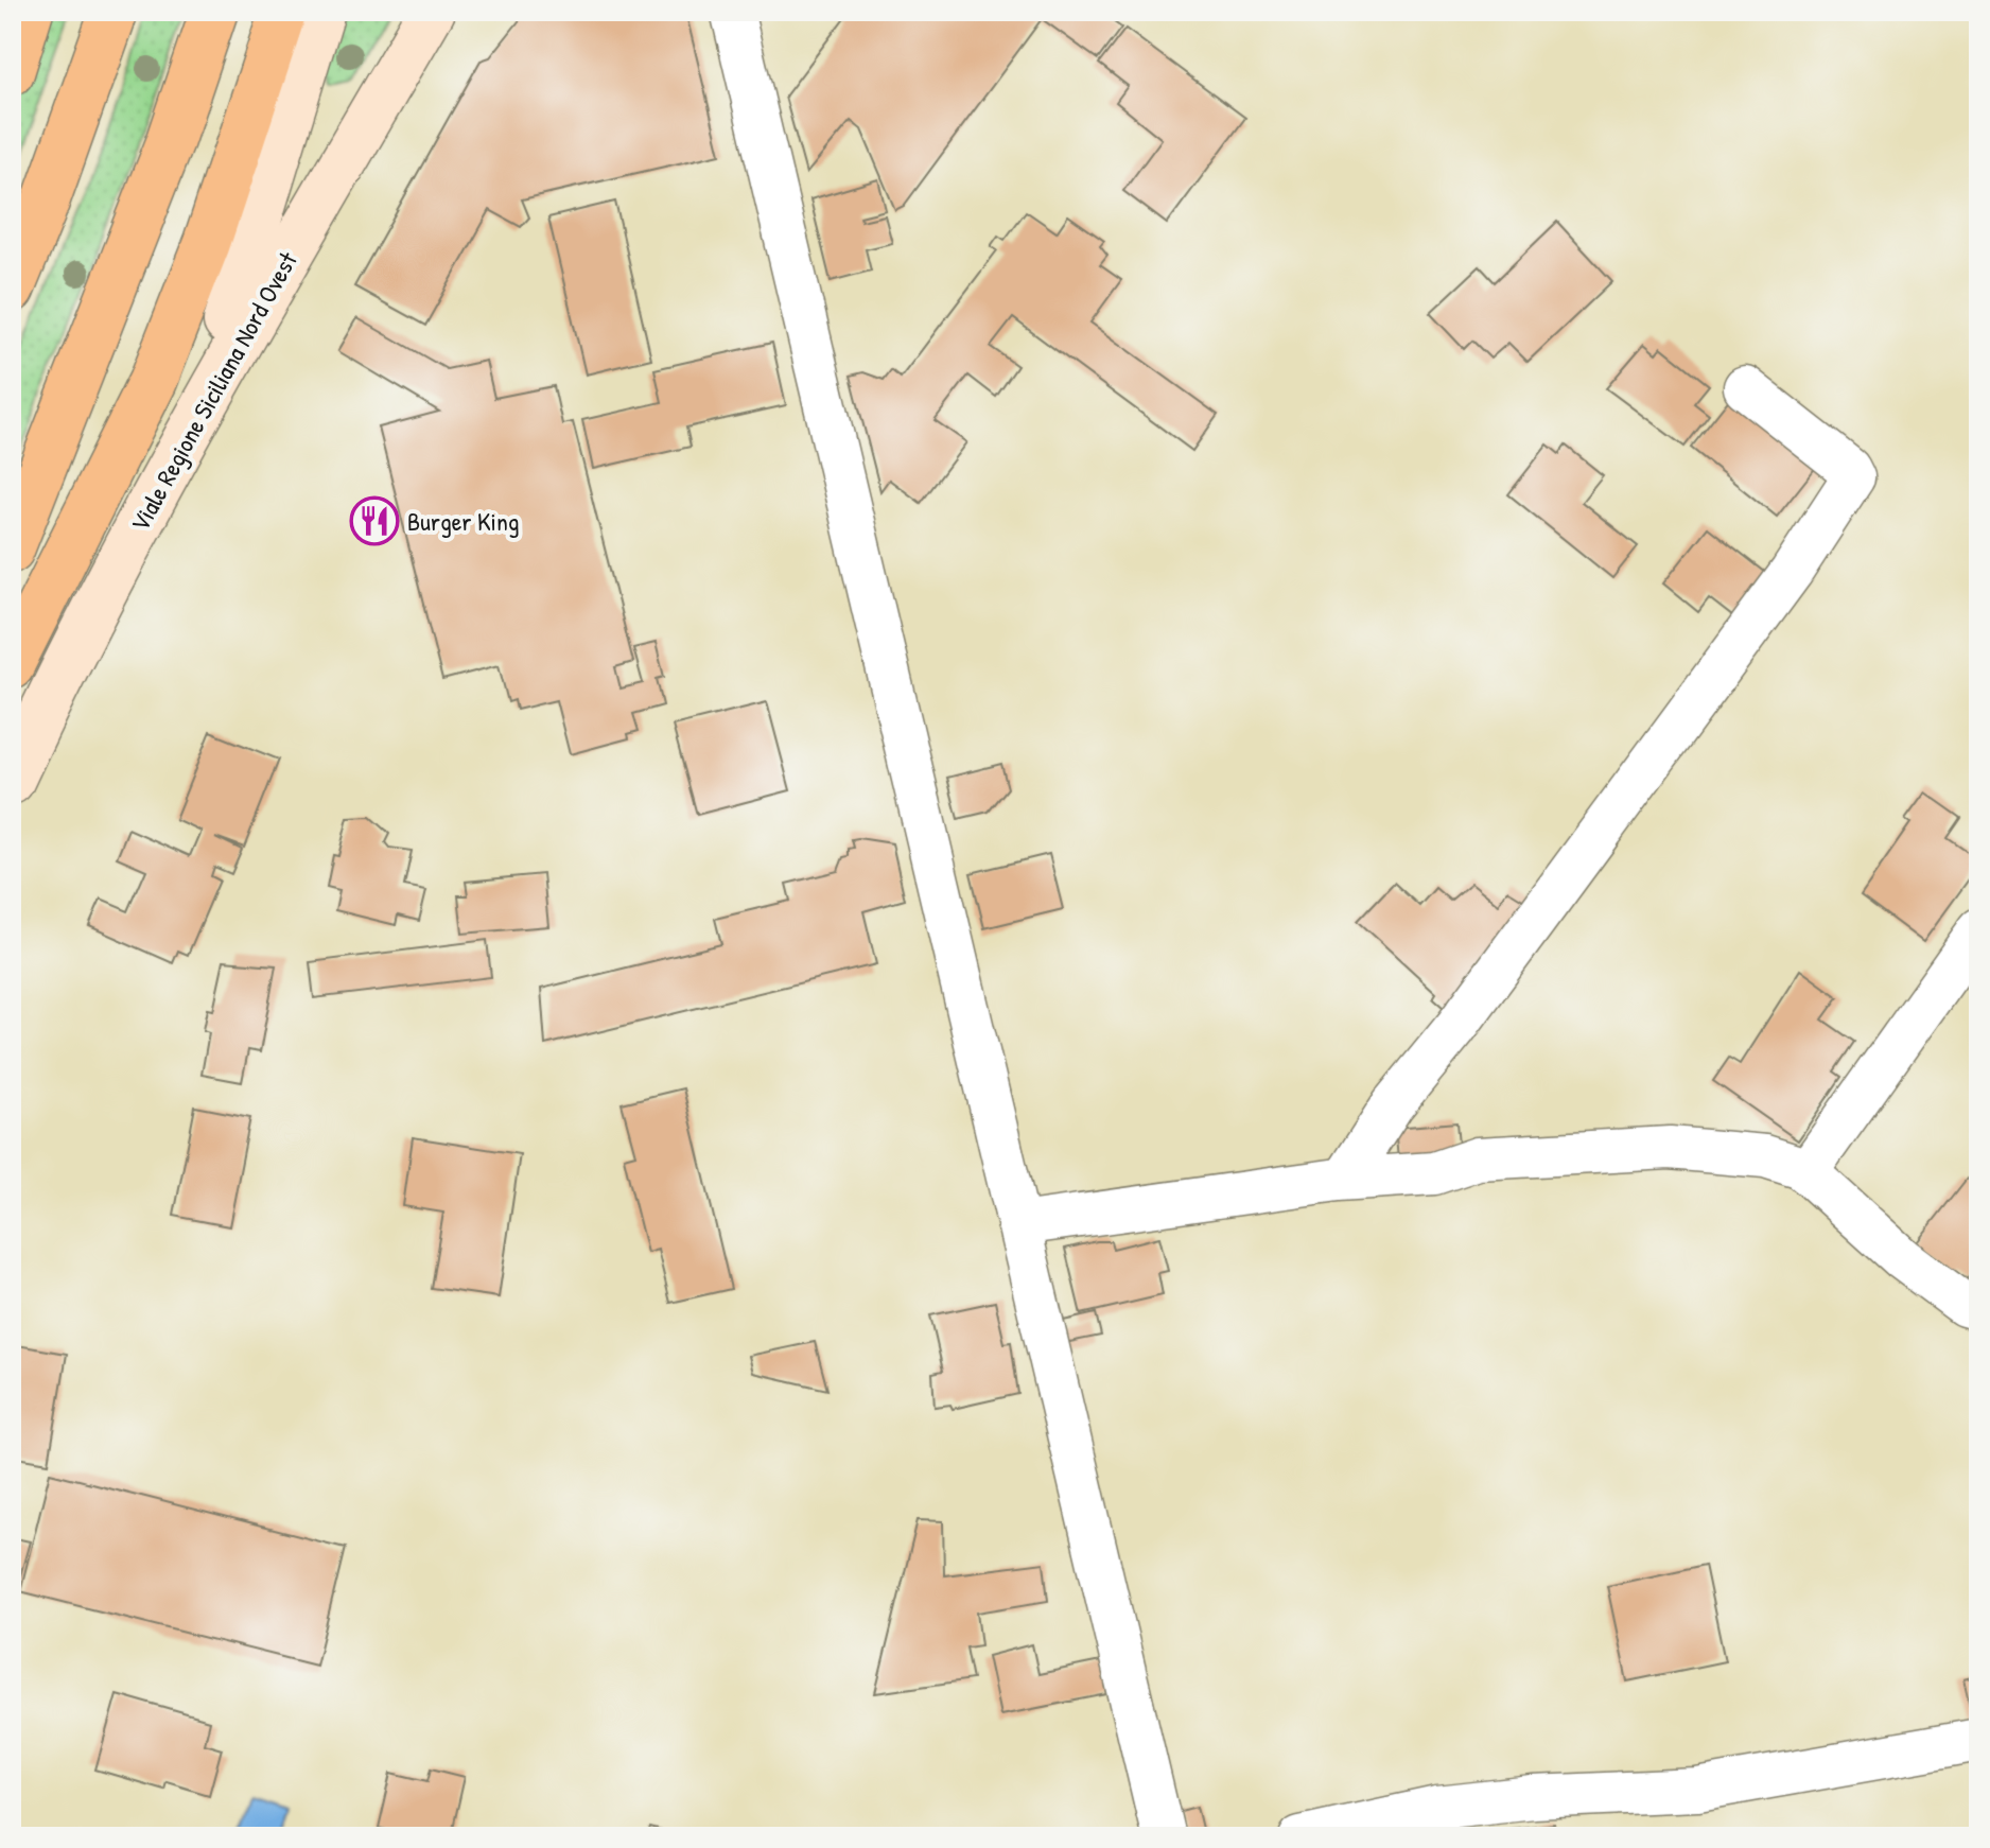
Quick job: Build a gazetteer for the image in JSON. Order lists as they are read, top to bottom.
{
  "streets": {
    "street": ["Viale Regione Siciliana Nord Ovest"]
  },
  "places": {
    "restaurant": ["Burger King"]
  }
}
